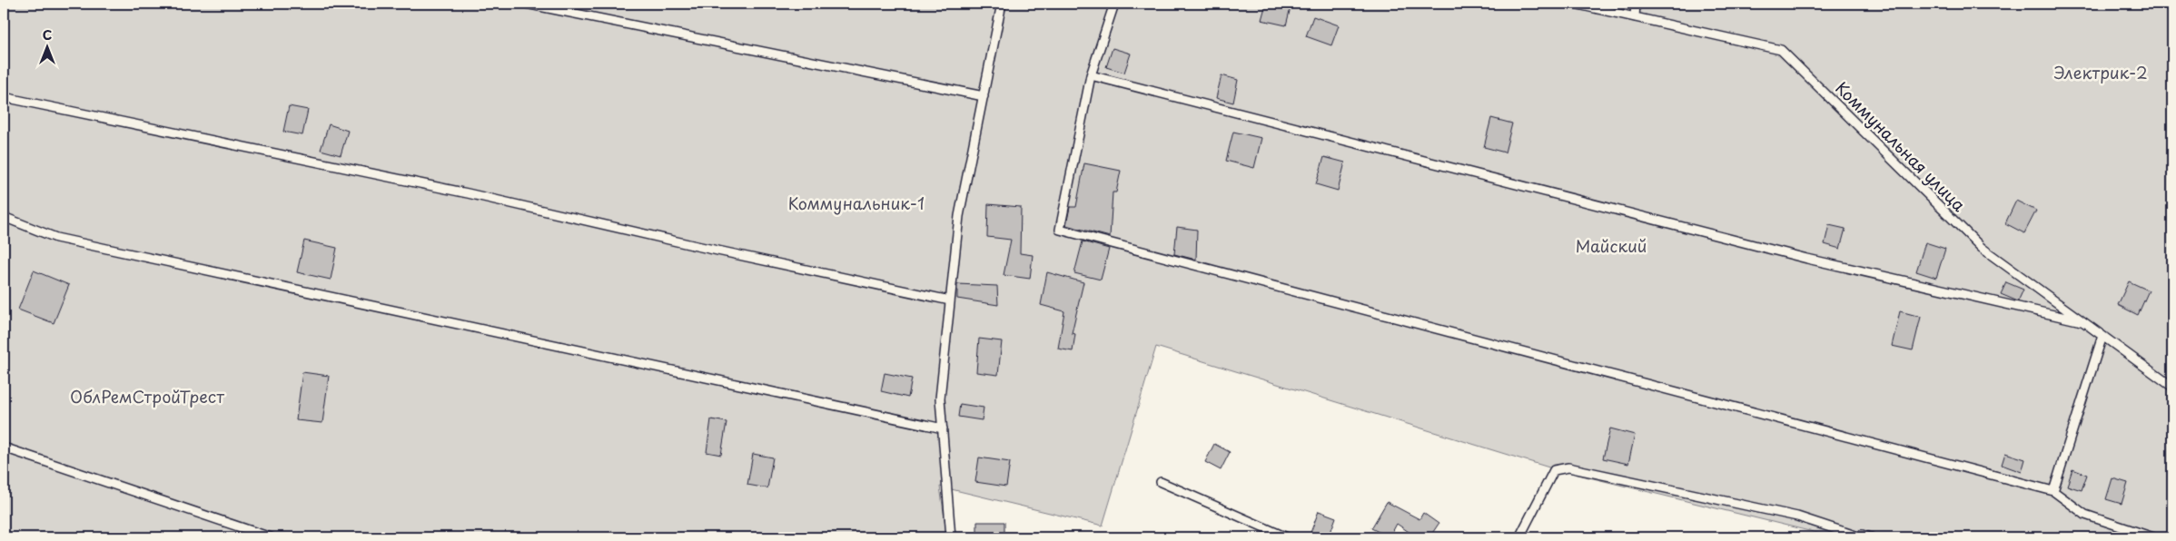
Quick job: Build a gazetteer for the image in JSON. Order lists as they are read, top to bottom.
{
  "streets": {
    "lane": ["Коммунальная улица"]
  },
  "parks": [
    "Электрик-2",
    "Коммунальник-1",
    "Майский",
    "ОблРемСтройТрест"
  ],
  "north": "top"
}
